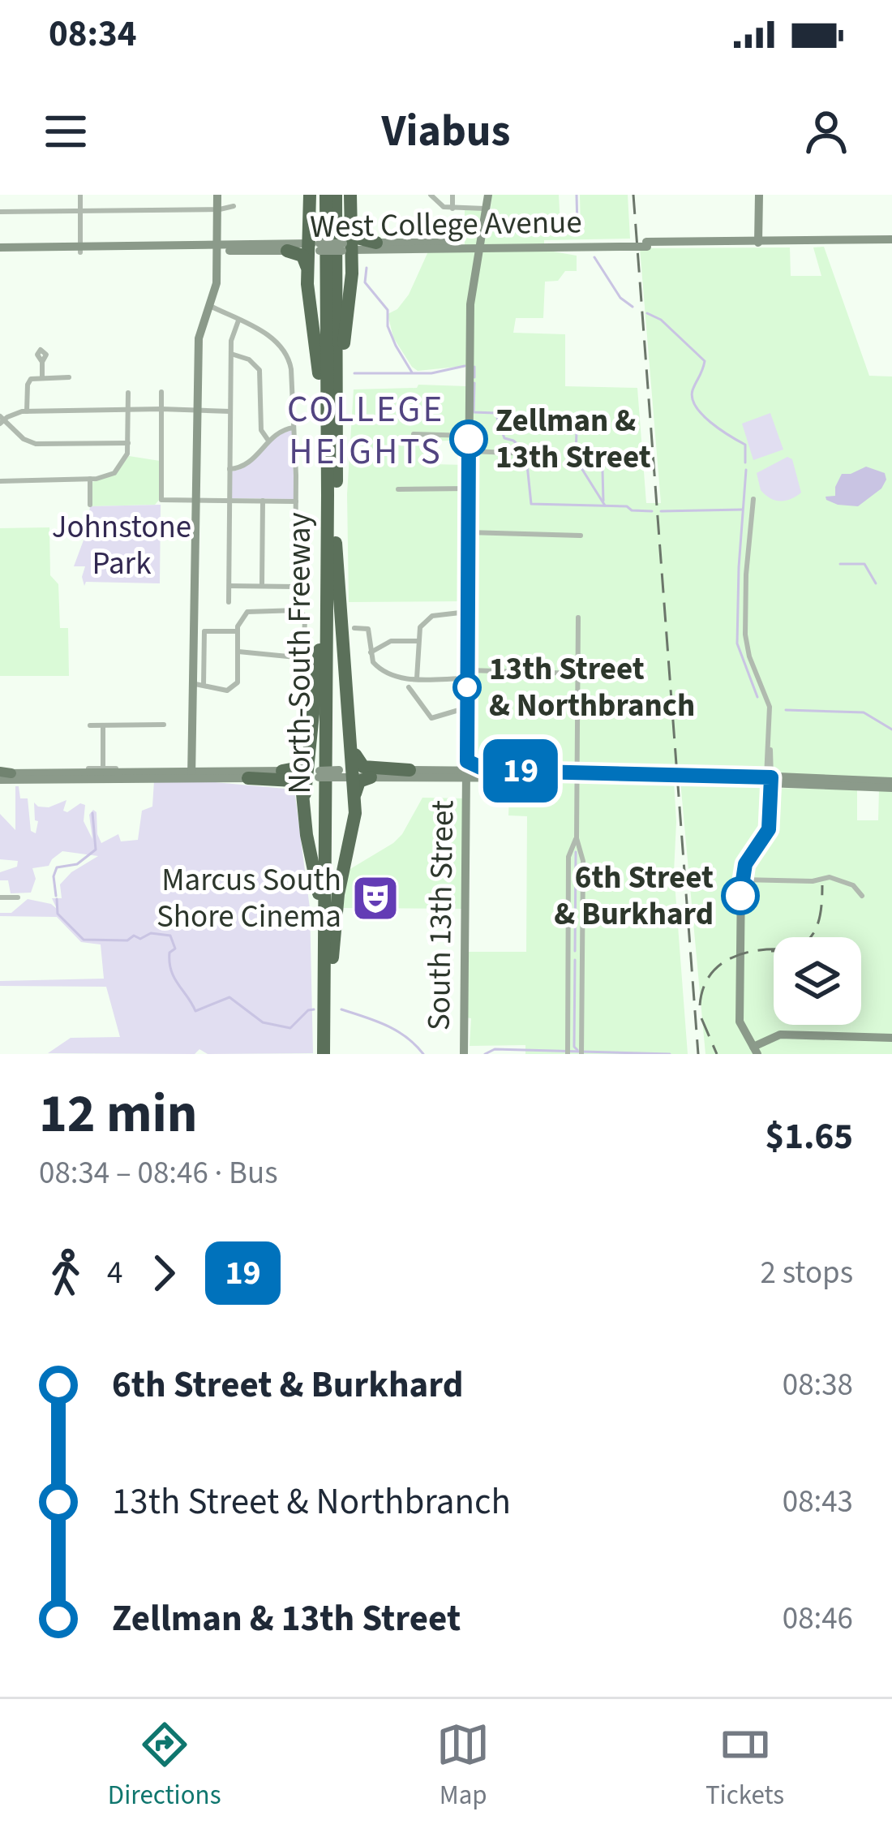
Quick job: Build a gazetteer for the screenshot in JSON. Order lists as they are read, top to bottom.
{
  "streets": {
    "highway": ["North-South Freeway"],
    "main road": ["West College Avenue", "South 13th Street"]
  },
  "crossings": [
    ["West College Avenue", "South 13th Street"]
  ],
  "districts": ["COLLEGE HEIGHTS"],
  "parks": ["Johnstone Park"],
  "places": {
    "other": ["Zellman & 13th Street", "13th Street & Northbranch", "6th Street & Burkhard"],
    "theatre": ["Marcus South Shore Cinema"]
  },
  "lines": ["bus line 19"],
  "page": {
    "status": "08:34",
    "header": "Viabus",
    "on_map": "19",
    "heading": ["12 min", "08:34 – 08:46 · Bus", "$1.65"],
    "legs": ["4", "19", "2 stops"],
    "list": [
      {
        "name": "6th Street & Burkhard",
        "value": "08:38"
      },
      {
        "name": "13th Street & Northbranch",
        "value": "08:43"
      },
      {
        "name": "Zellman & 13th Street",
        "value": "08:46"
      }
    ],
    "tabs": ["Directions", "Map", "Tickets"]
  }
}
